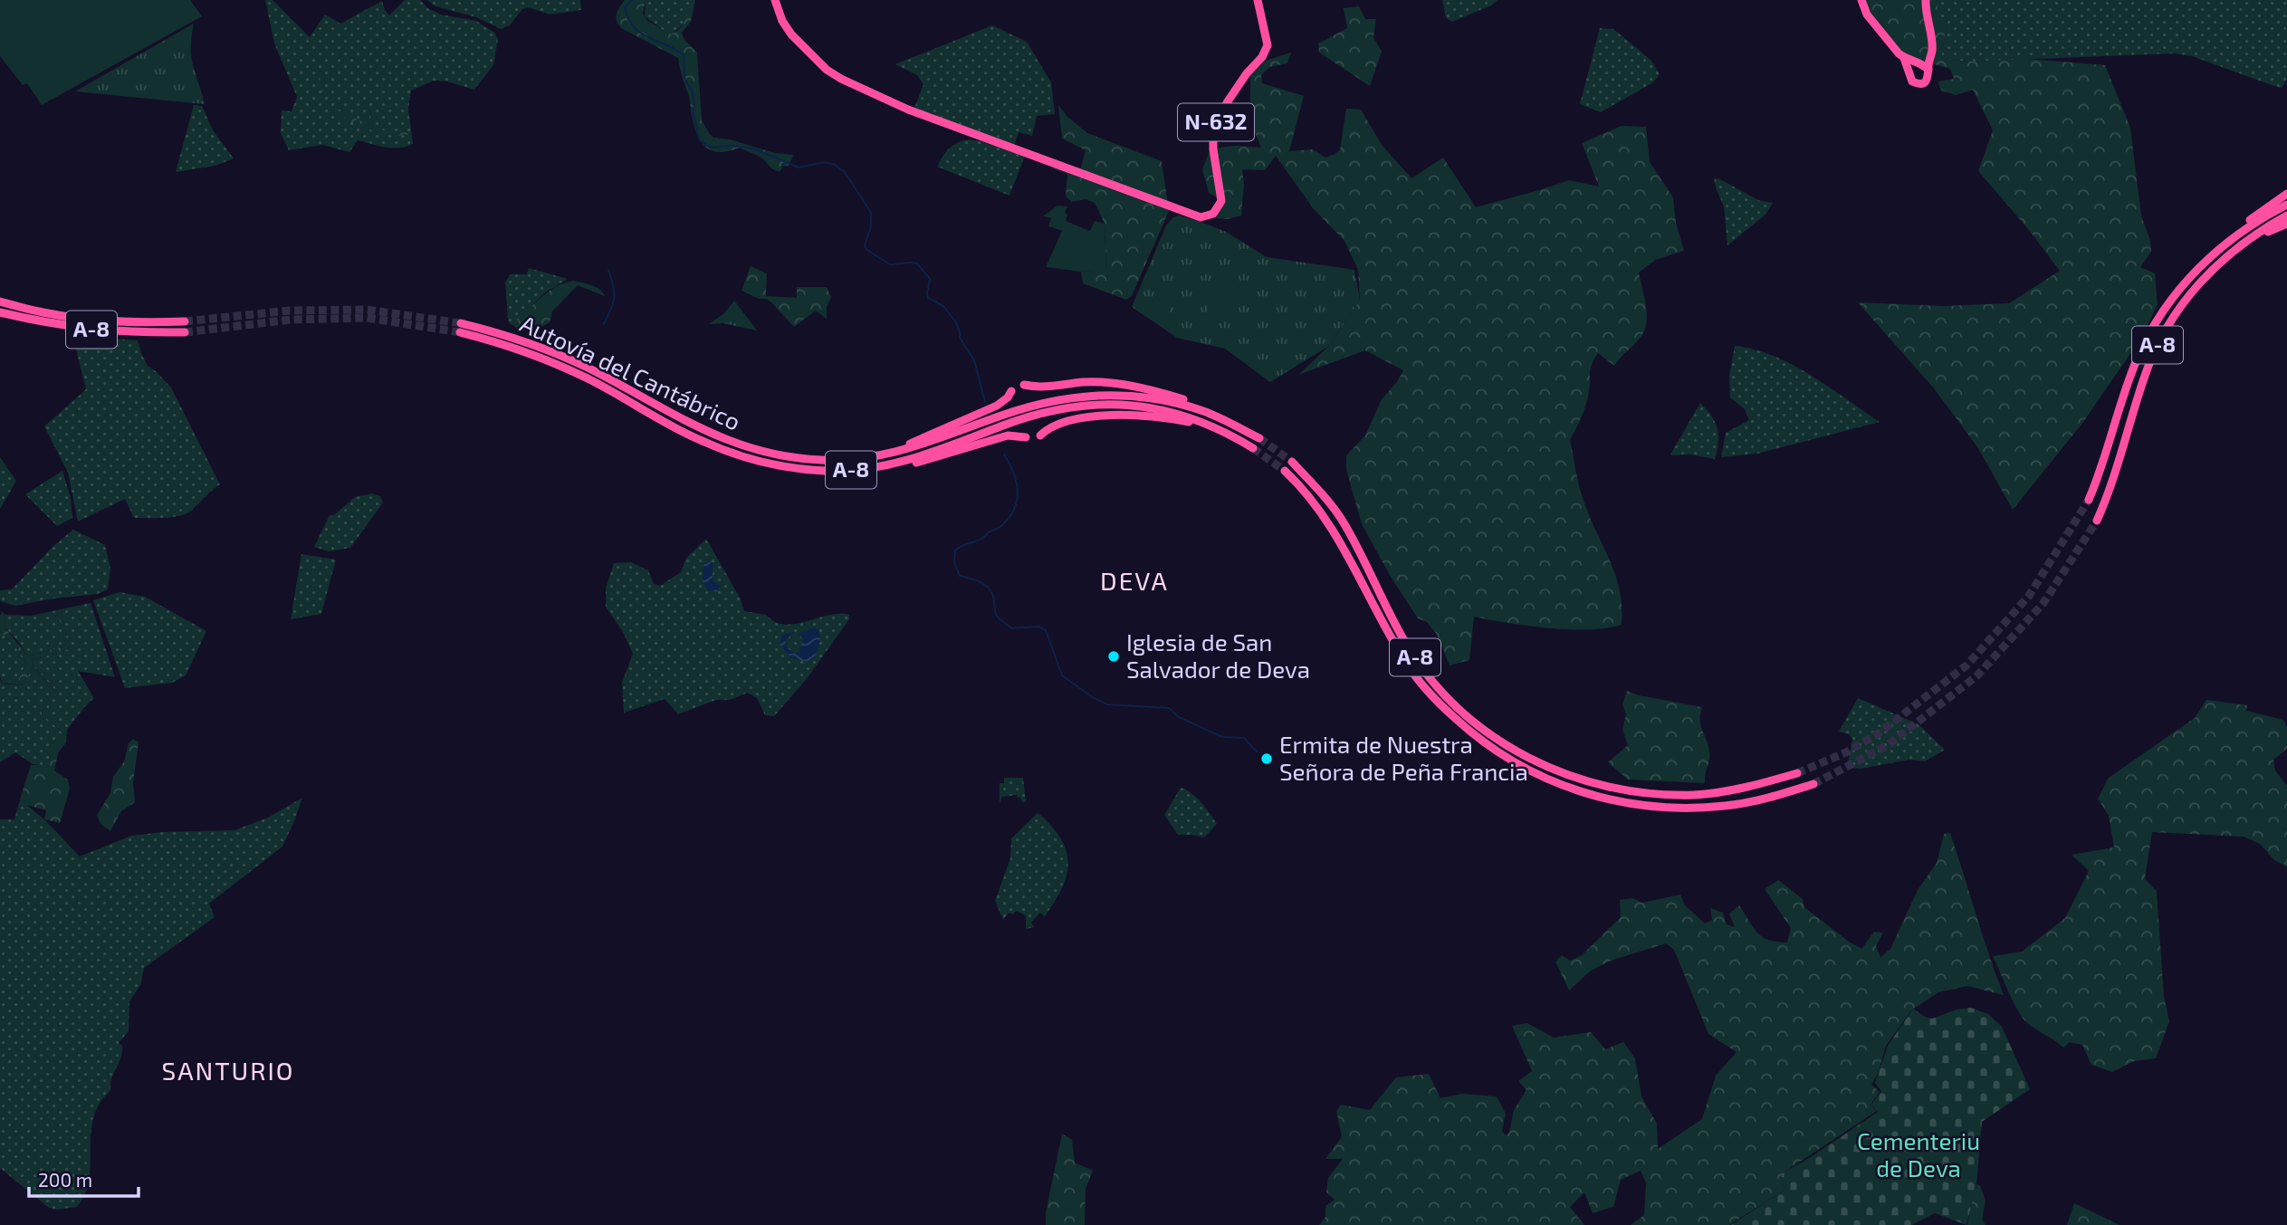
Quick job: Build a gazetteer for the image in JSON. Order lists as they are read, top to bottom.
{
  "streets": {
    "highway": ["N-632", "A-8", "Autovía del Cantábrico"]
  },
  "districts": ["DEVA", "SANTURIO"],
  "parks": ["Cementeriu de Deva"],
  "places": ["Iglesia de San Salvador de Deva", "Ermita de Nuestra Señora de Peña Francia"],
  "scale_bar": "200 m"
}
